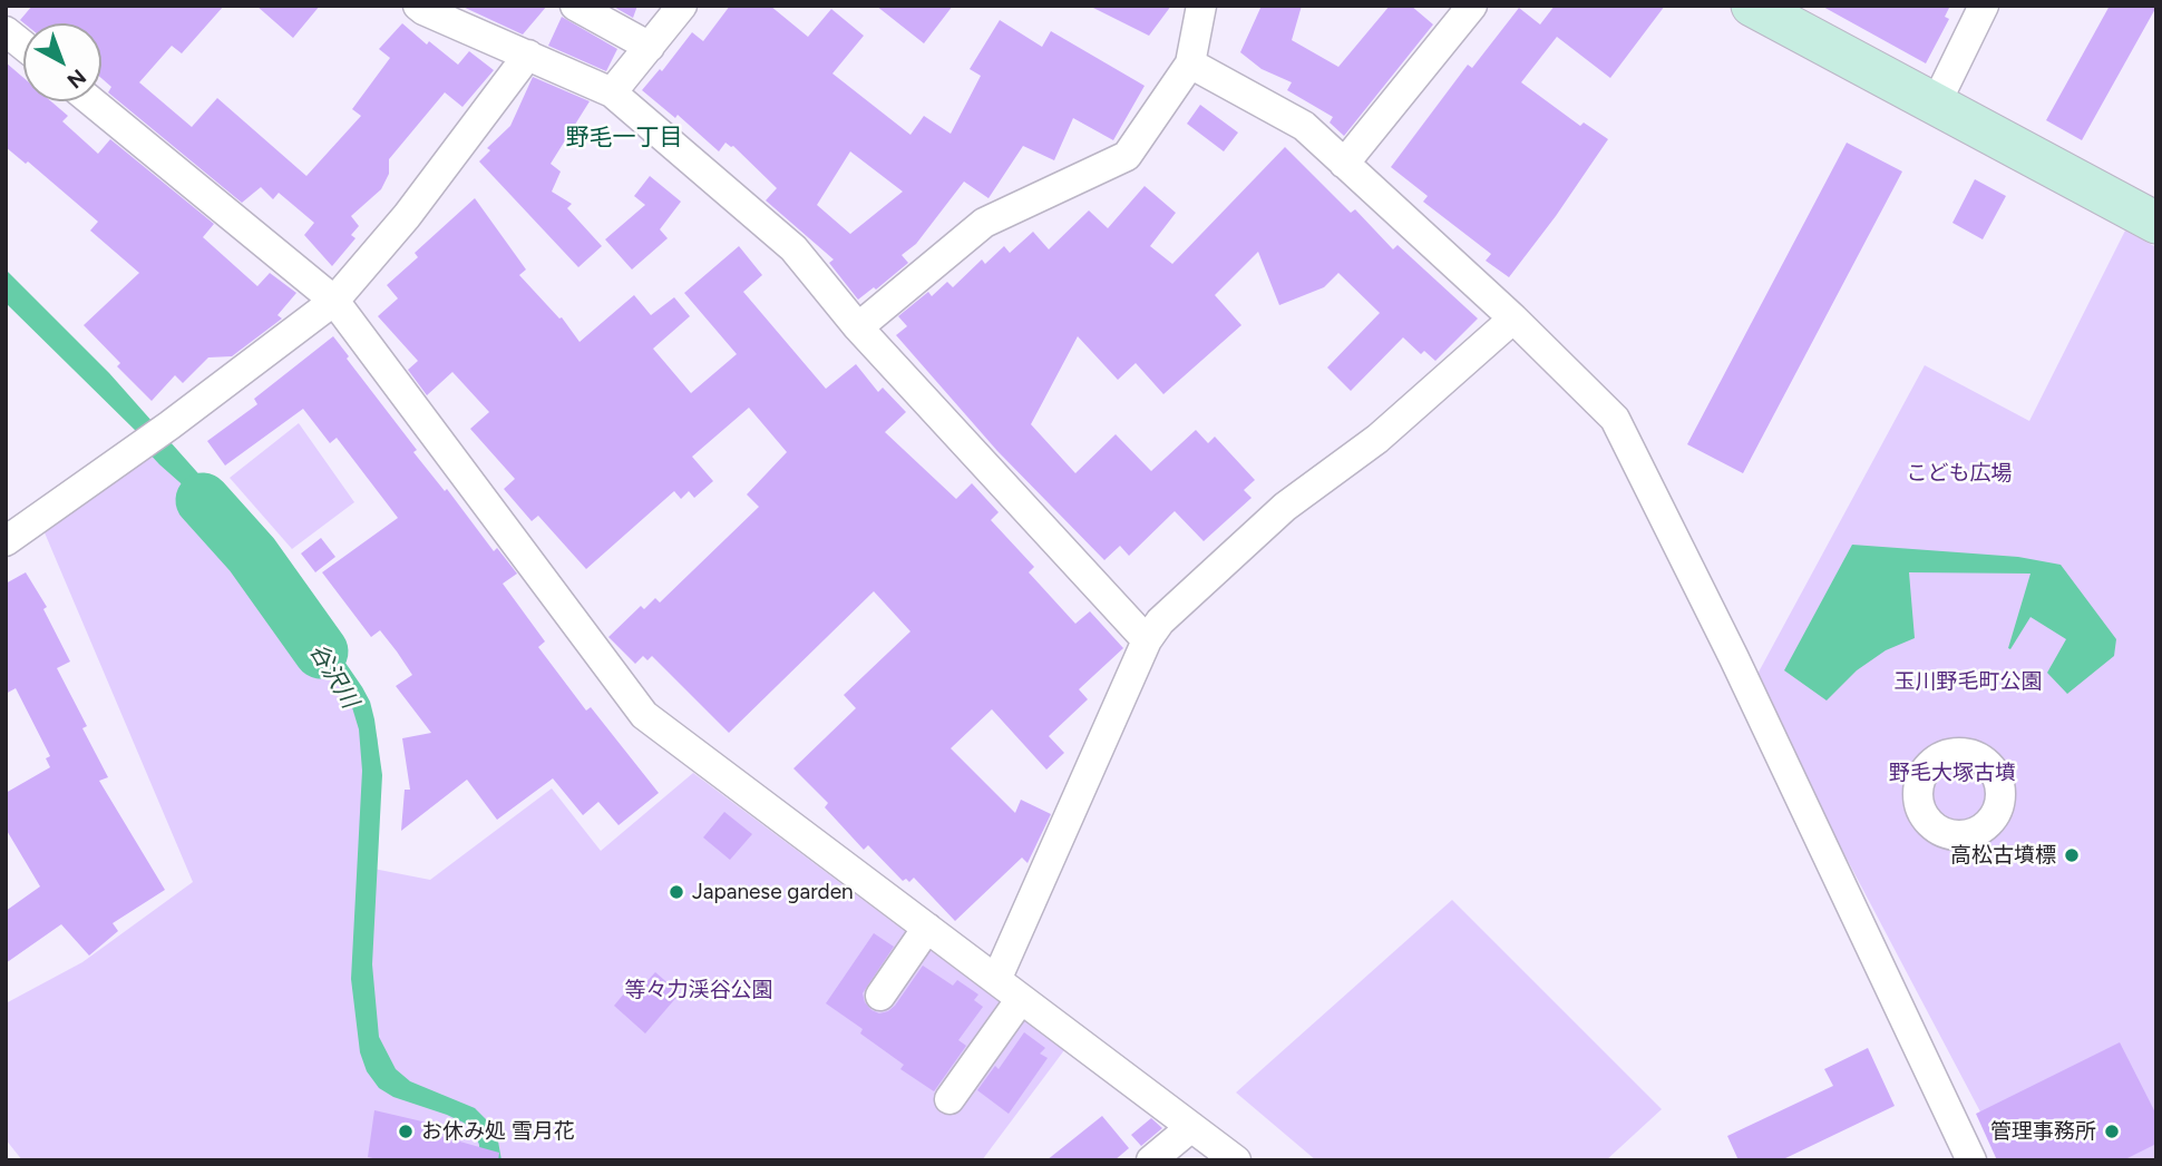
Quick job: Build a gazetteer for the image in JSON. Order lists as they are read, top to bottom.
{
  "districts": ["野毛一丁目"],
  "water": ["谷沢川"],
  "parks": [
    "こども広場",
    "玉川野毛町公園",
    "野毛大塚古墳",
    "等々力渓谷公園"
  ],
  "places": [
    "高松古墳標",
    "Japanese garden",
    "お休み処 雪月花",
    "管理事務所"
  ],
  "north": "bottom right"
}
